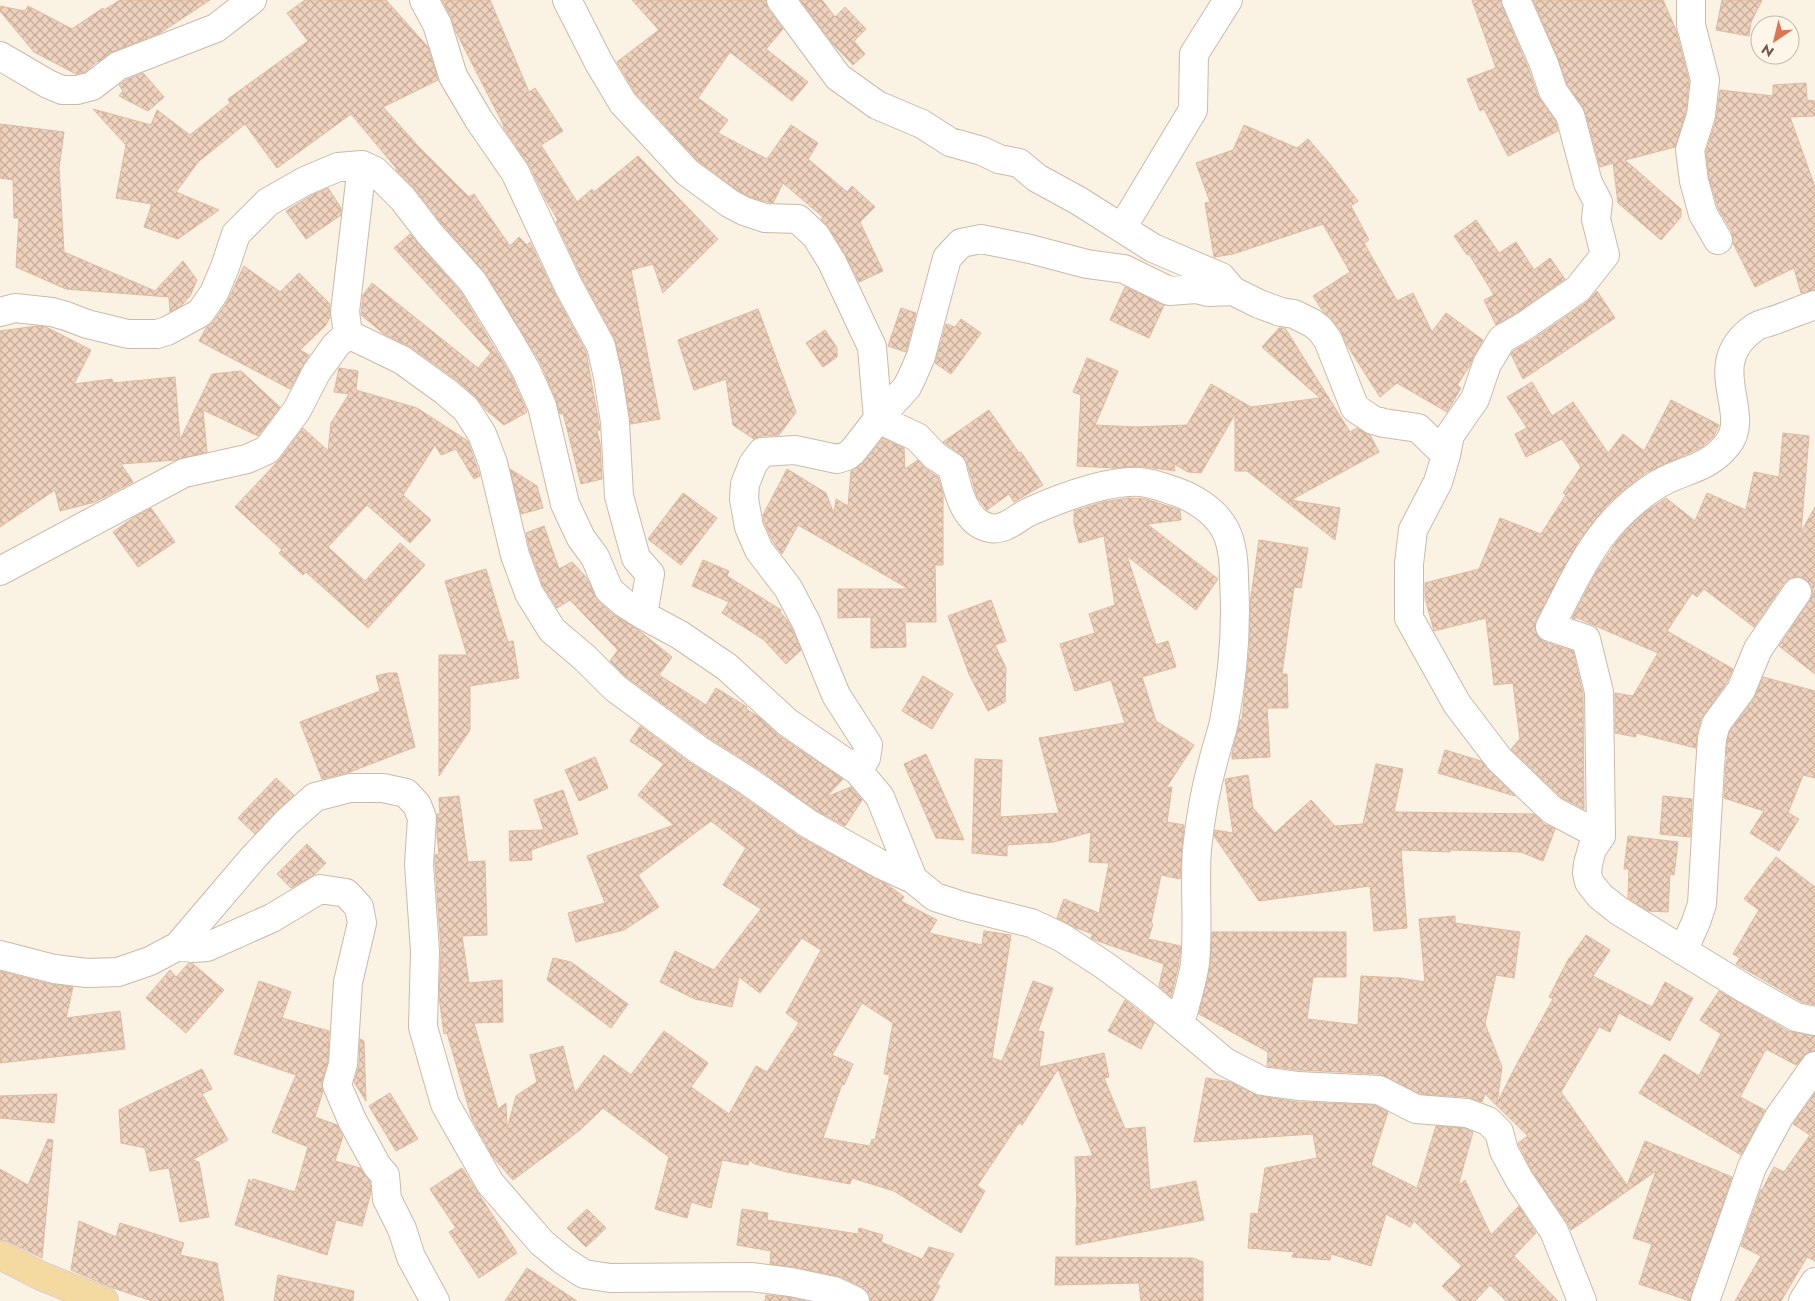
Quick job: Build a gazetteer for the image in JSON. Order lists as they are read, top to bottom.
{
  "north": "bottom left"
}
